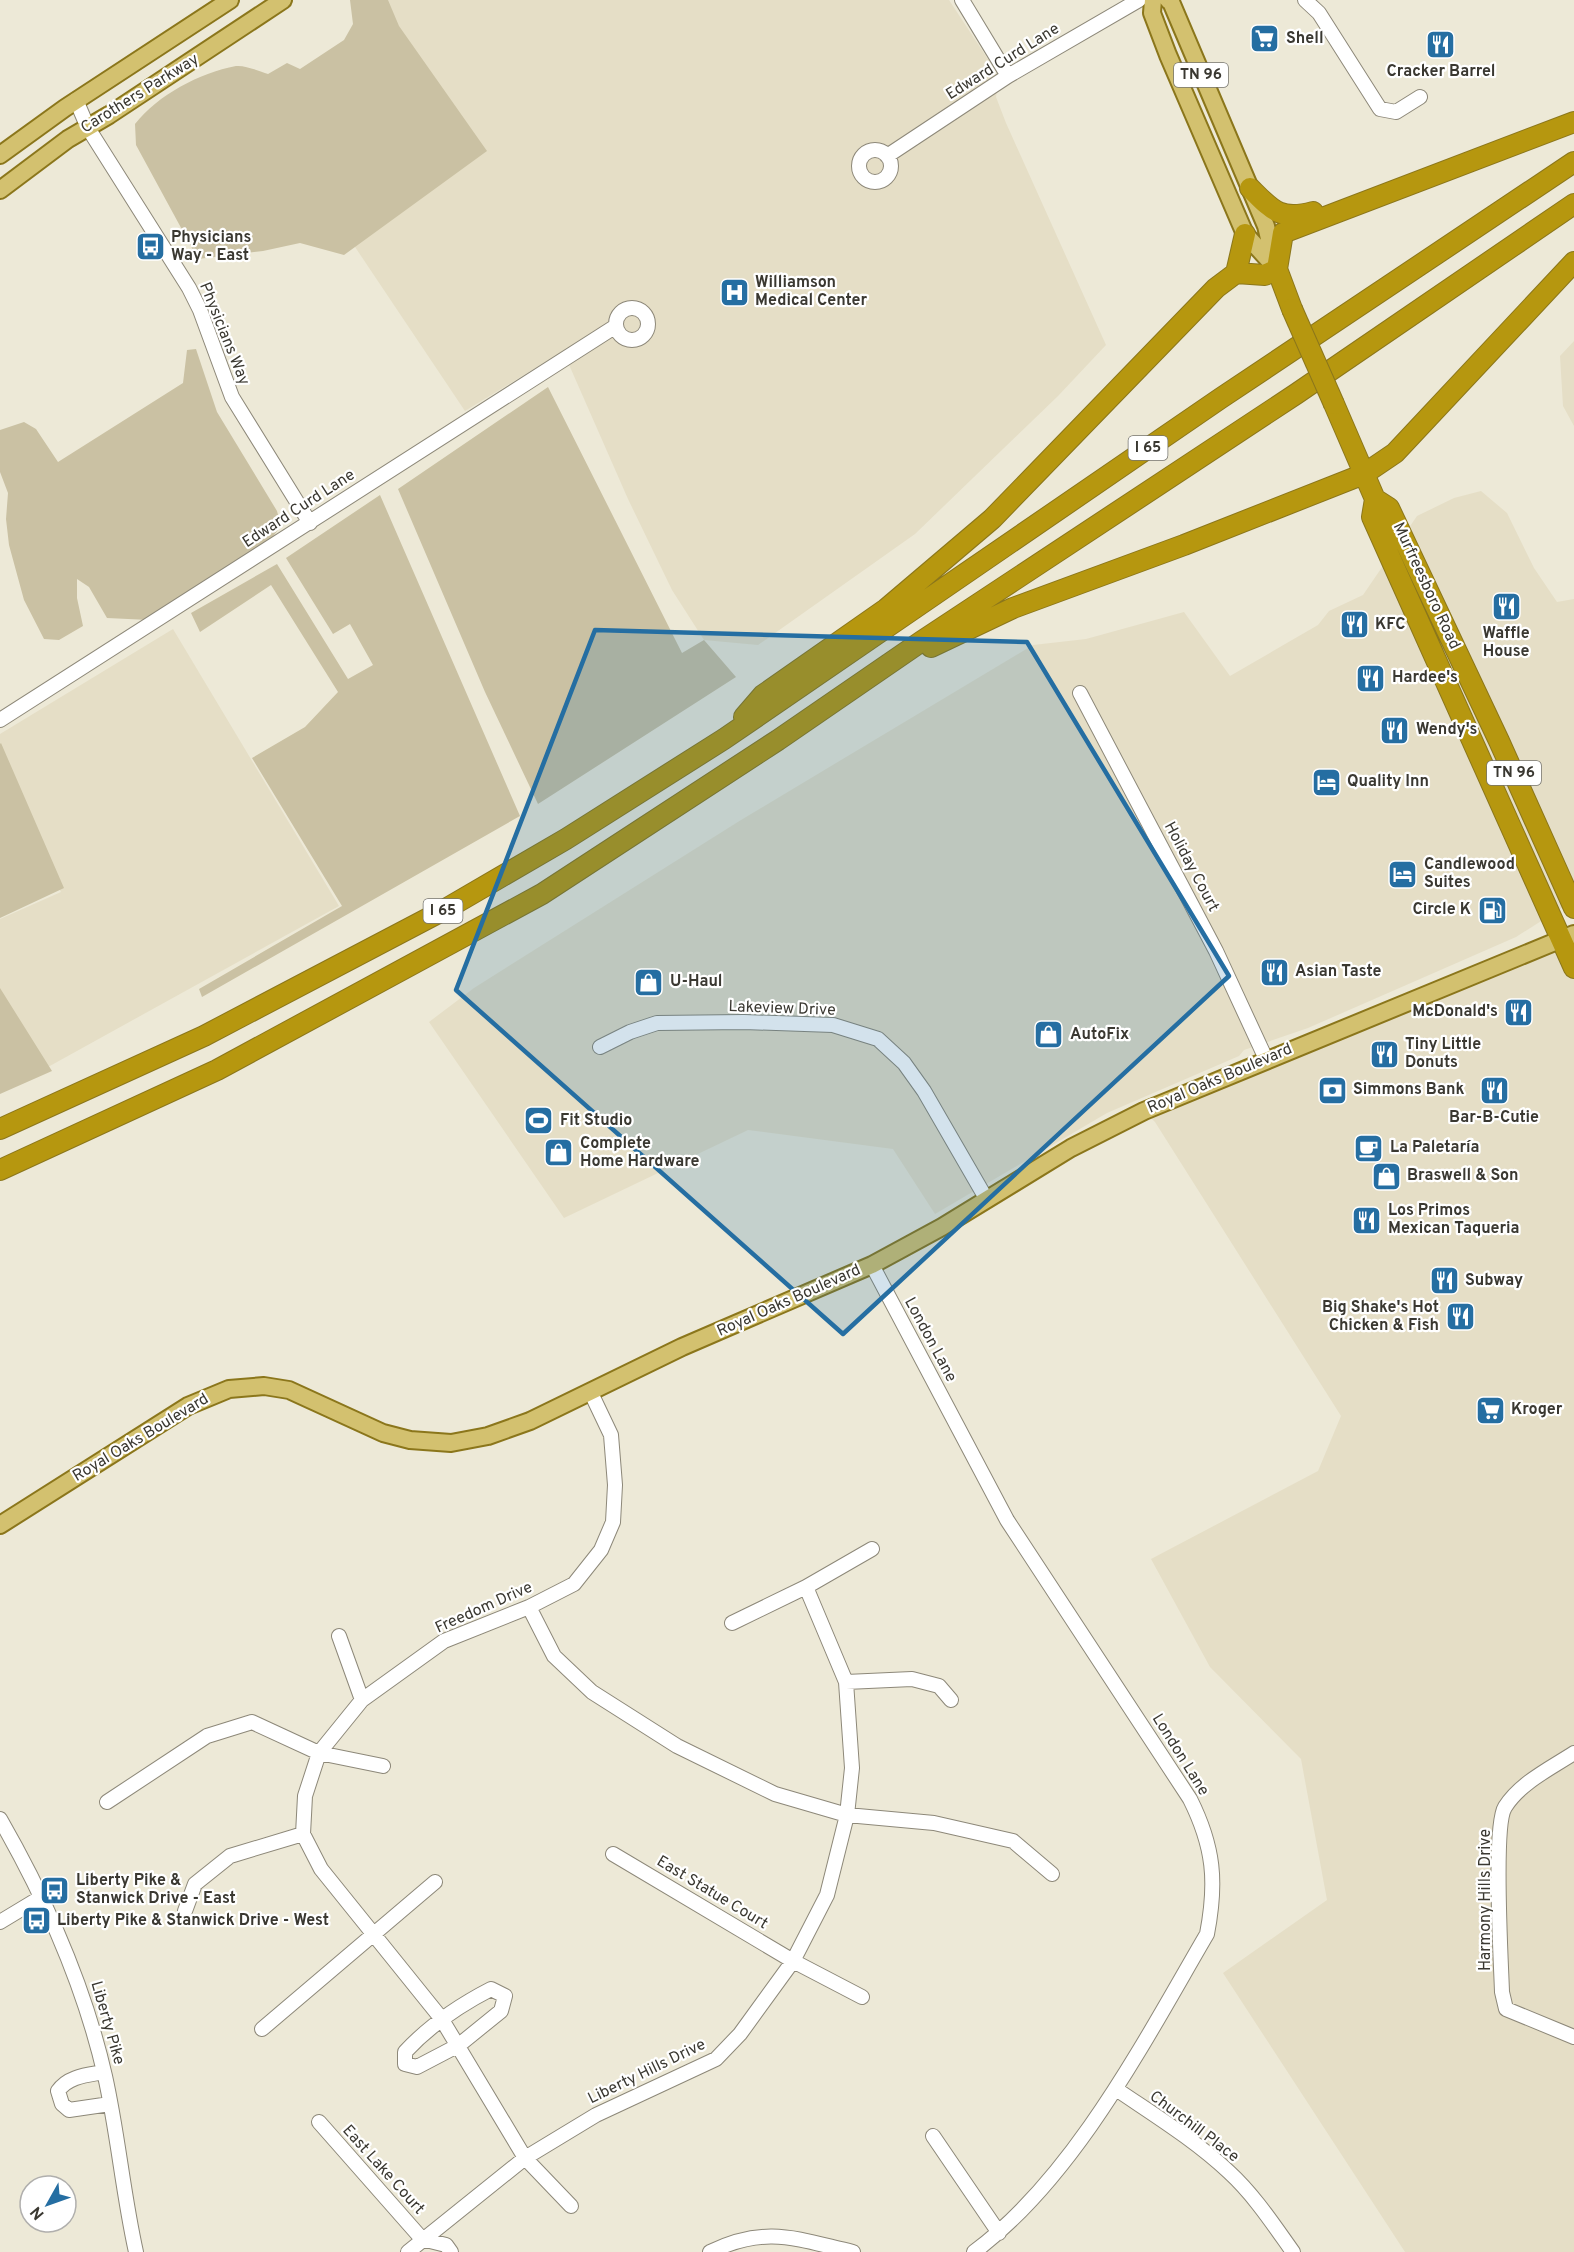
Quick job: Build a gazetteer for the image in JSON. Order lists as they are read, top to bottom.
{
  "streets": {
    "highway": ["TN 96", "I 65", "Murfreesboro Road"],
    "main road": ["Carothers Parkway", "Royal Oaks Boulevard"],
    "street": [
      "Edward Curd Lane",
      "Physicians Way",
      "Holiday Court",
      "Lakeview Drive",
      "London Lane",
      "Freedom Drive",
      "East Statue Court",
      "Harmony Hills Drive",
      "Liberty Pike",
      "Liberty Hills Drive",
      "Churchill Place",
      "East Lake Court"
    ]
  },
  "crossings": [
    ["Edward Curd Lane", "Physicians Way"],
    ["Carothers Parkway", "Physicians Way"],
    ["Murfreesboro Road", "Royal Oaks Boulevard"],
    ["Holiday Court", "Royal Oaks Boulevard"],
    ["Lakeview Drive", "Royal Oaks Boulevard"],
    ["Royal Oaks Boulevard", "London Lane"],
    ["Royal Oaks Boulevard", "Freedom Drive"],
    ["London Lane", "Churchill Place"],
    ["Freedom Drive", "Liberty Hills Drive"],
    ["East Statue Court", "Liberty Hills Drive"],
    ["Liberty Hills Drive", "East Lake Court"]
  ],
  "places": {
    "supermarket": ["Shell", "Kroger"],
    "restaurant": [
      "Cracker Barrel",
      "Waffle House",
      "KFC",
      "Hardee's",
      "Wendy's",
      "Asian Taste",
      "McDonald's",
      "Tiny Little Donuts",
      "Bar-B-Cutie",
      "Los Primos Mexican Taqueria",
      "Subway",
      "Big Shake's Hot Chicken & Fish"
    ],
    "bus stop": ["Physicians Way - East", "Liberty Pike & Stanwick Drive - East", "Liberty Pike & Stanwick Drive - West"],
    "hospital": ["Williamson Medical Center"],
    "hotel": ["Quality Inn", "Candlewood Suites"],
    "fuel station": ["Circle K"],
    "shop": [
      "U-Haul",
      "AutoFix",
      "Complete Home Hardware",
      "Braswell & Son"
    ],
    "bank": ["Simmons Bank"],
    "sports": ["Fit Studio"],
    "cafe": ["La Paletaría"]
  },
  "north": "bottom left"
}
